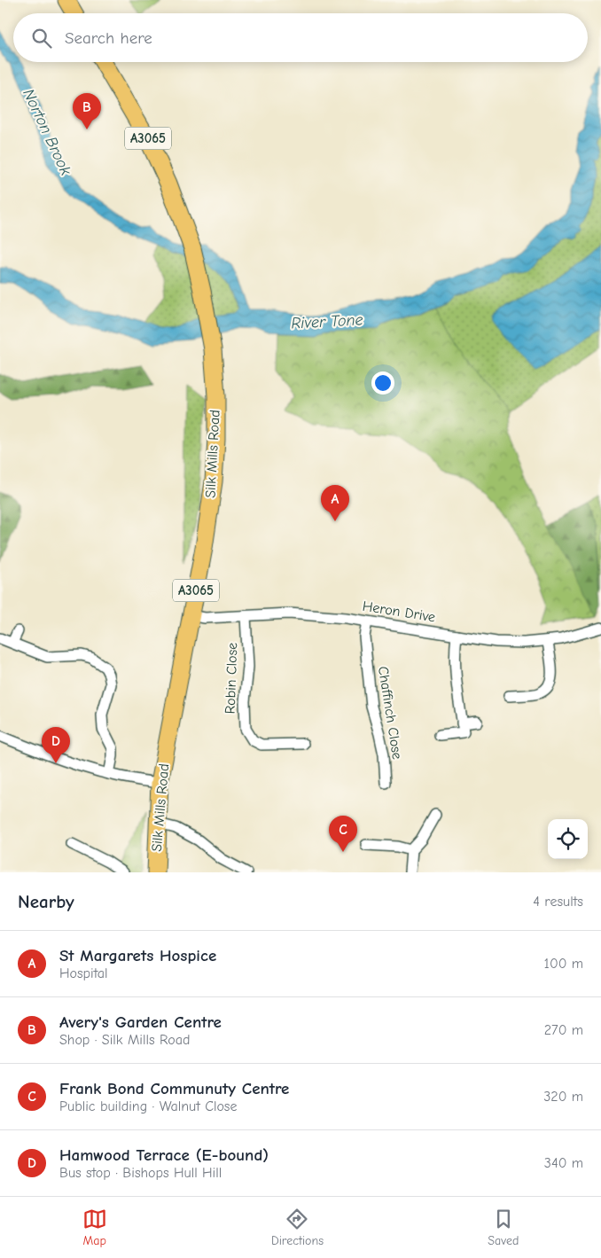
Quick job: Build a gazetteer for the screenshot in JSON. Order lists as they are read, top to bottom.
{
  "streets": {
    "main road": ["A3065", "Silk Mills Road"],
    "street": ["Heron Drive", "Robin Close", "Chaffinch Close"]
  },
  "crossings": [
    ["Silk Mills Road", "Heron Drive"],
    ["Heron Drive", "Robin Close"],
    ["Heron Drive", "Chaffinch Close"]
  ],
  "water": ["Norton Brook", "River Tone"],
  "page": {
    "search": "Search here",
    "pins": [
      "B",
      "A",
      "D",
      "C"
    ],
    "heading": ["Nearby", "4 results"],
    "list": [
      {
        "mark": "A",
        "name": "St Margarets Hospice",
        "note": "Hospital",
        "value": "100 m"
      },
      {
        "mark": "B",
        "name": "Avery's Garden Centre",
        "note": "Shop · Silk Mills Road",
        "value": "270 m"
      },
      {
        "mark": "C",
        "name": "Frank Bond Communuty Centre",
        "note": "Public building · Walnut Close",
        "value": "320 m"
      },
      {
        "mark": "D",
        "name": "Hamwood Terrace (E-bound)",
        "note": "Bus stop · Bishops Hull Hill",
        "value": "340 m"
      }
    ],
    "nav": ["Map", "Directions", "Saved"]
  }
}
